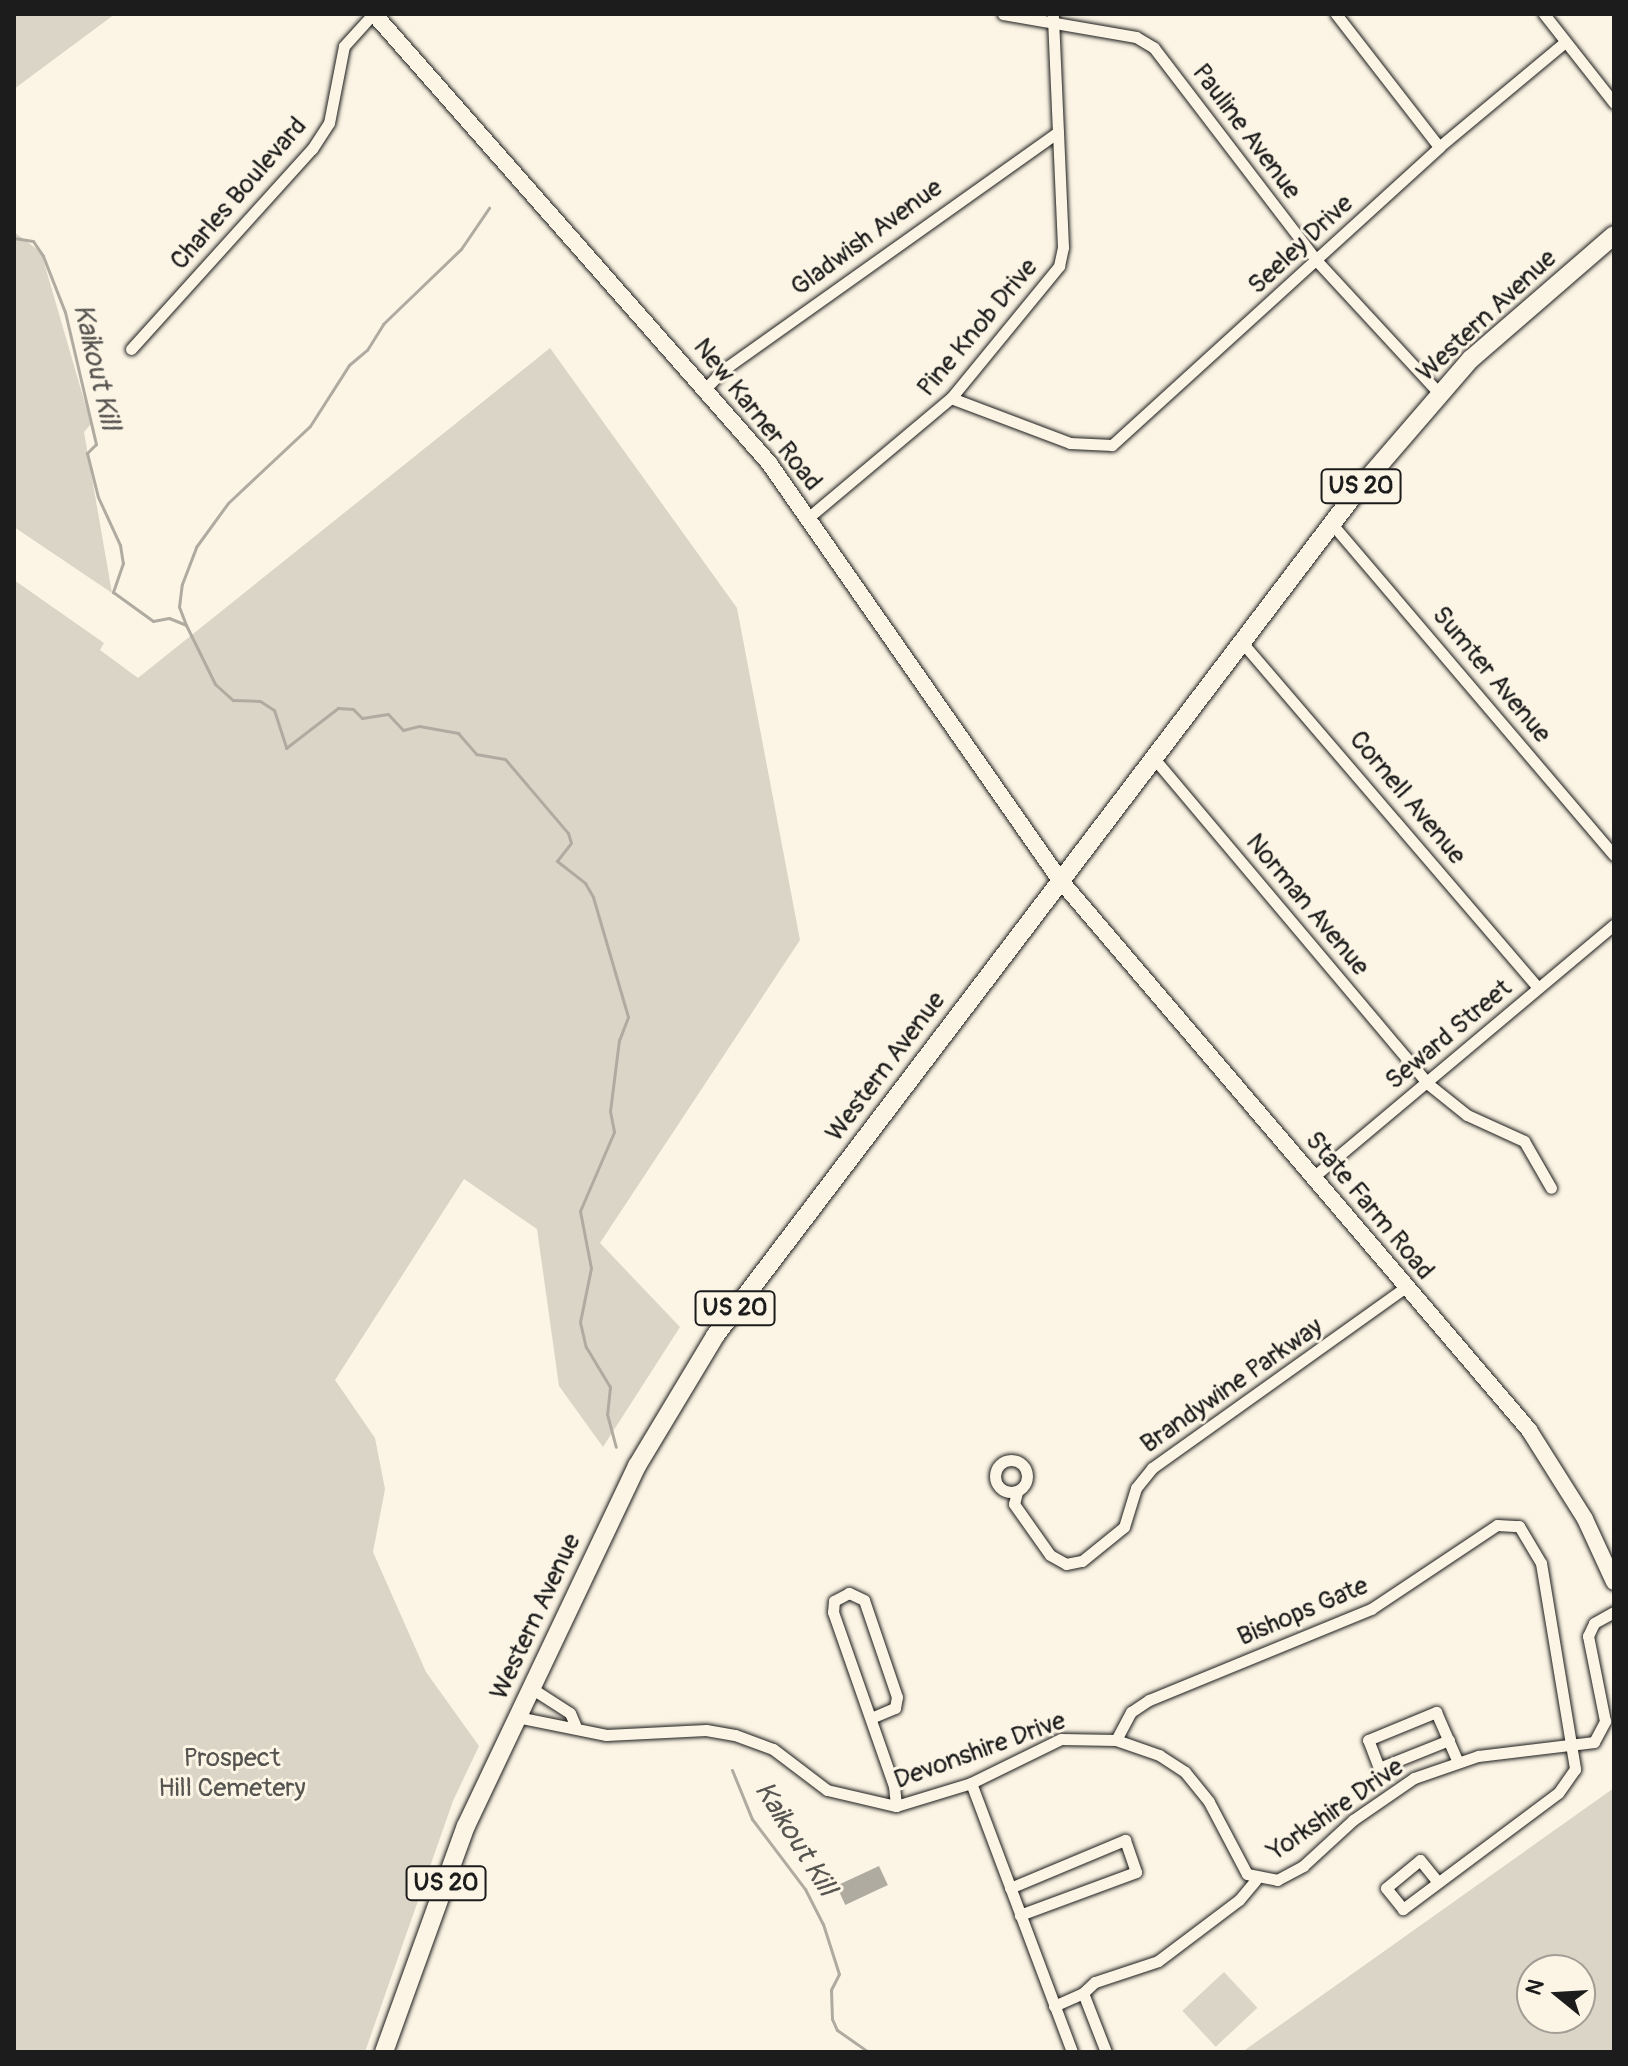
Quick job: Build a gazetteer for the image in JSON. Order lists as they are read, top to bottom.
{
  "streets": {
    "main road": [
      "Western Avenue",
      "New Karner Road",
      "US 20",
      "State Farm Road"
    ],
    "street": [
      "Pauline Avenue",
      "Charles Boulevard",
      "Gladwish Avenue",
      "Seeley Drive",
      "Pine Knob Drive",
      "Sumter Avenue",
      "Cornell Avenue",
      "Norman Avenue",
      "Seward Street",
      "Brandywine Parkway",
      "Bishops Gate",
      "Devonshire Drive",
      "Yorkshire Drive"
    ]
  },
  "crossings": [
    ["Pauline Avenue", "Seeley Drive"],
    ["Pauline Avenue", "Western Avenue"],
    ["Pauline Avenue", "Pine Knob Drive"],
    ["Charles Boulevard", "New Karner Road"],
    ["Gladwish Avenue", "Pine Knob Drive"],
    ["Gladwish Avenue", "New Karner Road"],
    ["Seeley Drive", "Pine Knob Drive"],
    ["Western Avenue", "New Karner Road"],
    ["Western Avenue", "Sumter Avenue"],
    ["Western Avenue", "Cornell Avenue"],
    ["Western Avenue", "Norman Avenue"],
    ["Western Avenue", "State Farm Road"],
    ["Western Avenue", "Devonshire Drive"],
    ["Pine Knob Drive", "New Karner Road"],
    ["New Karner Road", "State Farm Road"],
    ["Cornell Avenue", "Seward Street"],
    ["Norman Avenue", "Seward Street"],
    ["Seward Street", "State Farm Road"],
    ["State Farm Road", "Brandywine Parkway"],
    ["Bishops Gate", "Devonshire Drive"],
    ["Bishops Gate", "Yorkshire Drive"],
    ["Devonshire Drive", "Yorkshire Drive"]
  ],
  "water": ["Kaikout Kill"],
  "parks": ["Prospect Hill Cemetery"],
  "north": "left"
}
